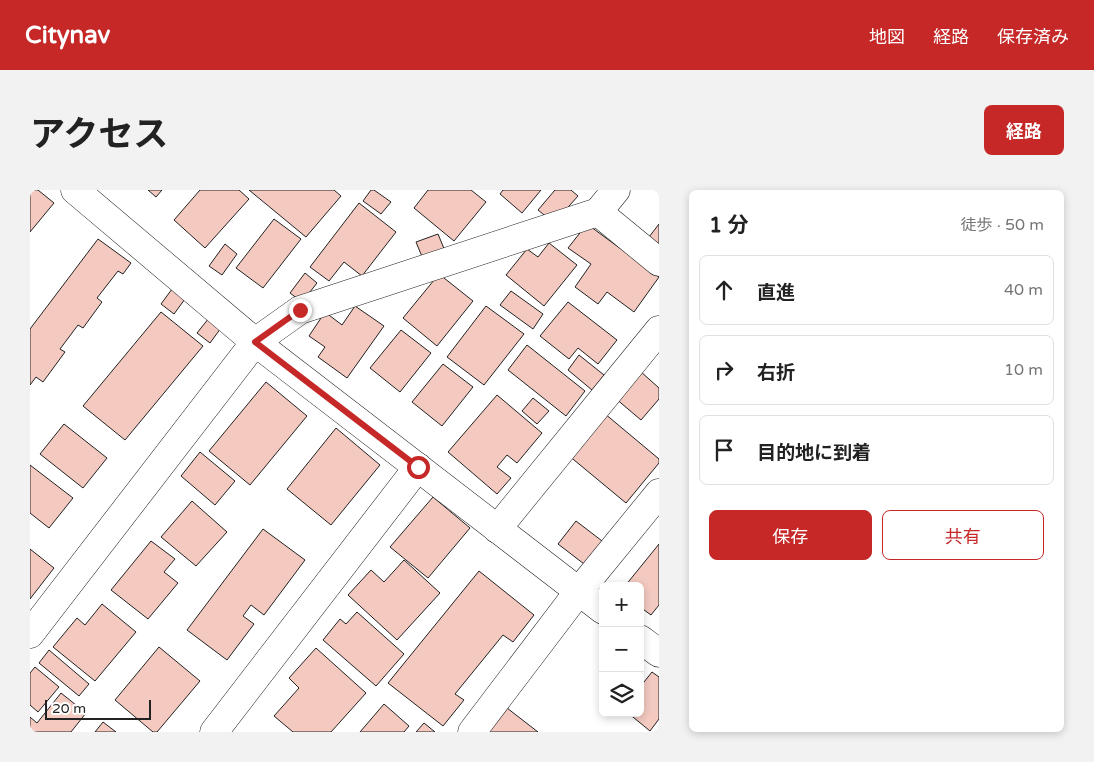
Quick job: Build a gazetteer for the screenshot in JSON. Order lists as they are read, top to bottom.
{
  "scale_bar": "20 m",
  "page": {
    "header": "Citynav",
    "nav": ["地図", "経路", "保存済み"],
    "title": "アクセス",
    "buttons": [
      "経路",
      ["保存", "共有"]
    ],
    "heading": ["1 分", "徒歩 · 50 m"],
    "list": [
      ["直進", "40 m"],
      ["右折", "10 m"],
      "目的地に到着"
    ],
    "map_buttons": ["+", "−"],
    "scale": "20 m"
  }
}
